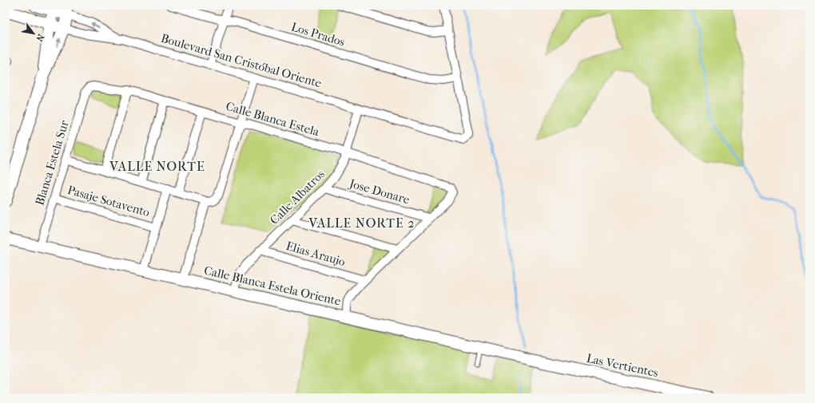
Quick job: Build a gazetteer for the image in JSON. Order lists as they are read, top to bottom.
{
  "streets": {
    "street": [
      "Los Prados",
      "Boulevard San Cristóbal Oriente",
      "Calle Blanca Estela",
      "Blanca Estela Sur",
      "Jose Donare",
      "Calle Albatros",
      "Pasaje Sotavento",
      "Elias Araujo",
      "Calle Blanca Estela Oriente",
      "Las Vertientes"
    ]
  },
  "crossings": [
    ["Los Prados", "Boulevard San Cristóbal Oriente"],
    ["Boulevard San Cristóbal Oriente", "Calle Albatros"],
    ["Calle Blanca Estela", "Blanca Estela Sur"],
    ["Calle Blanca Estela", "Jose Donare"],
    ["Calle Blanca Estela", "Calle Albatros"],
    ["Blanca Estela Sur", "Pasaje Sotavento"],
    ["Blanca Estela Sur", "Calle Blanca Estela Oriente"],
    ["Jose Donare", "Calle Albatros"],
    ["Calle Albatros", "Elias Araujo"],
    ["Calle Albatros", "Calle Blanca Estela Oriente"],
    ["Calle Blanca Estela Oriente", "Las Vertientes"]
  ],
  "districts": ["VALLE NORTE", "VALLE NORTE 2"],
  "north": "bottom right"
}
